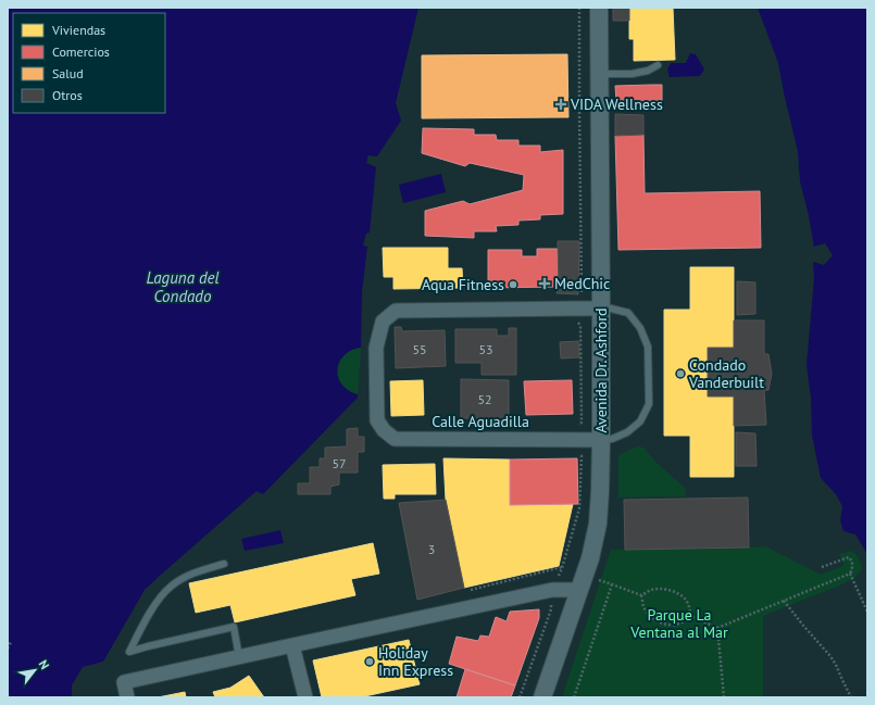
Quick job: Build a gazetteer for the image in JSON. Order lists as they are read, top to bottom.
{
  "streets": {
    "street": ["Avenida Dr. Ashford", "Calle Aguadilla"]
  },
  "crossings": [
    ["Avenida Dr. Ashford", "Calle Aguadilla"]
  ],
  "water": ["Laguna del Condado"],
  "parks": ["Parque La Ventana al Mar"],
  "places": {
    "health": ["VIDA Wellness", "MedChic"],
    "other": ["Aqua Fitness", "Condado Vanderbuilt", "Holiday Inn Express"]
  },
  "house_numbers": [
    "55",
    "53",
    "52",
    "57",
    "3"
  ],
  "legend": [
    "Viviendas",
    "Comercios",
    "Salud",
    "Otros"
  ],
  "north": "top right"
}
